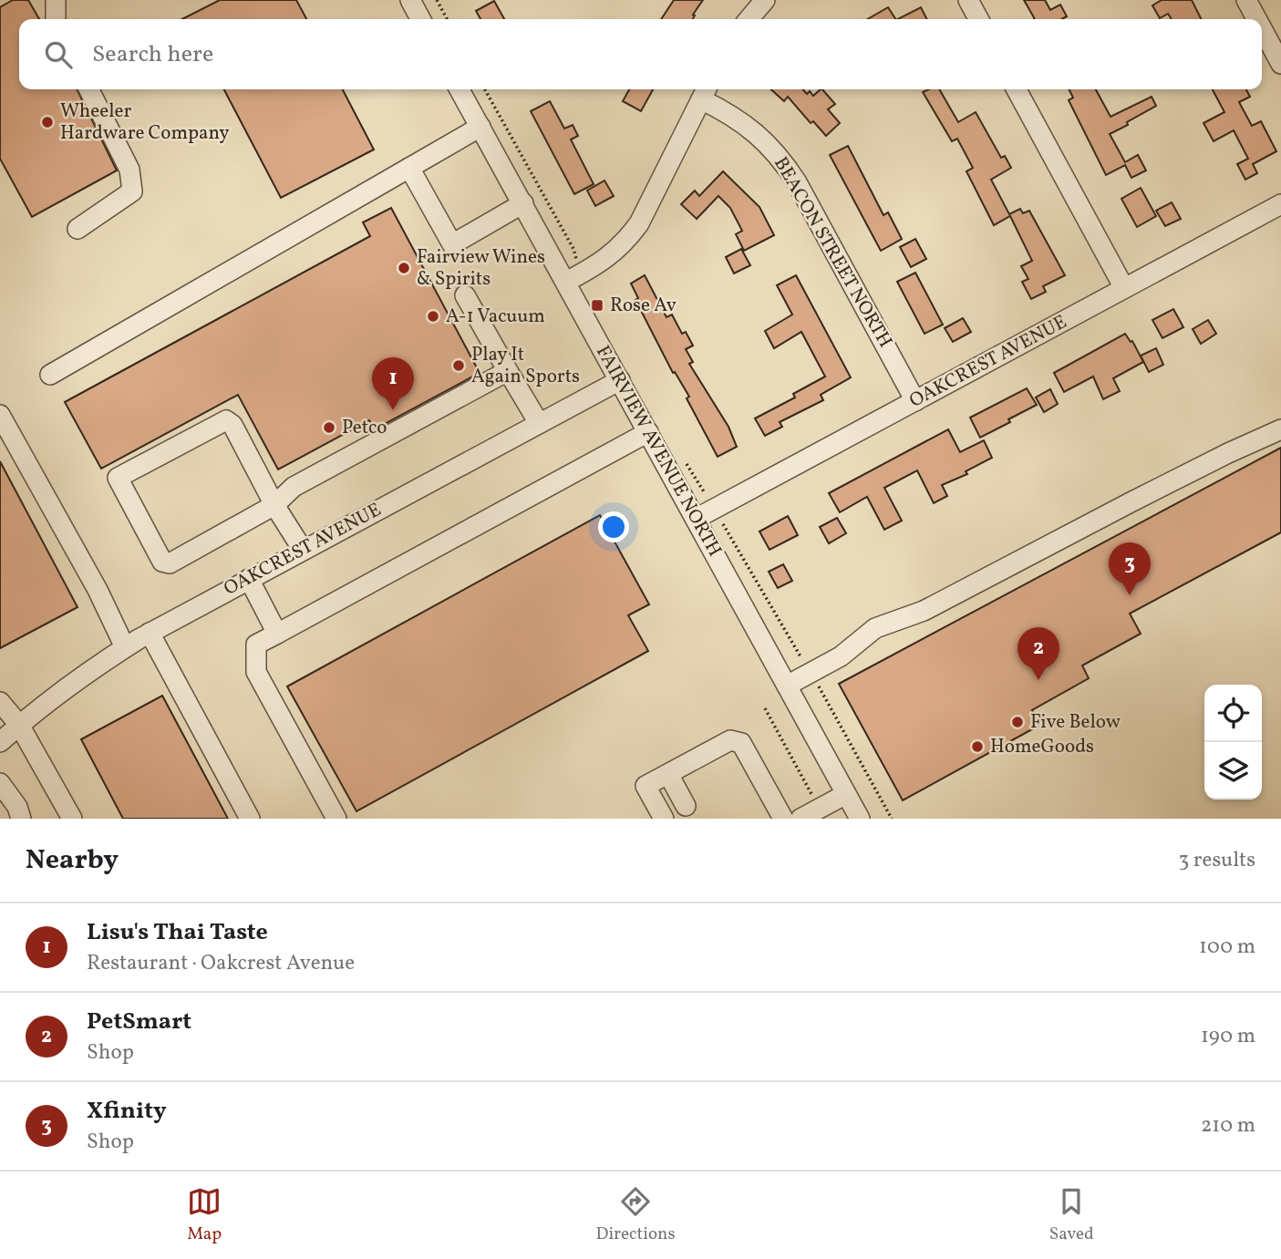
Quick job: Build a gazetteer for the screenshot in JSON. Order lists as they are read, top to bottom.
{
  "streets": {
    "street": ["BEACON STREET NORTH", "OAKCREST AVENUE", "FAIRVIEW AVENUE NORTH"]
  },
  "crossings": [
    ["BEACON STREET NORTH", "OAKCREST AVENUE"],
    ["OAKCREST AVENUE", "FAIRVIEW AVENUE NORTH"]
  ],
  "places": {
    "other": [
      "Wheeler Hardware Company",
      "Fairview Wines & Spirits",
      "A-1 Vacuum",
      "Play It Again Sports",
      "Petco",
      "Five Below",
      "HomeGoods"
    ],
    "transit": ["Rose Av"]
  },
  "page": {
    "search": "Search here",
    "pins": ["1", "3", "2"],
    "heading": ["Nearby", "3 results"],
    "list": [
      {
        "mark": "1",
        "name": "Lisu's Thai Taste",
        "note": "Restaurant · Oakcrest Avenue",
        "value": "100 m"
      },
      {
        "mark": "2",
        "name": "PetSmart",
        "note": "Shop",
        "value": "190 m"
      },
      {
        "mark": "3",
        "name": "Xfinity",
        "note": "Shop",
        "value": "210 m"
      }
    ],
    "nav": ["Map", "Directions", "Saved"]
  }
}
